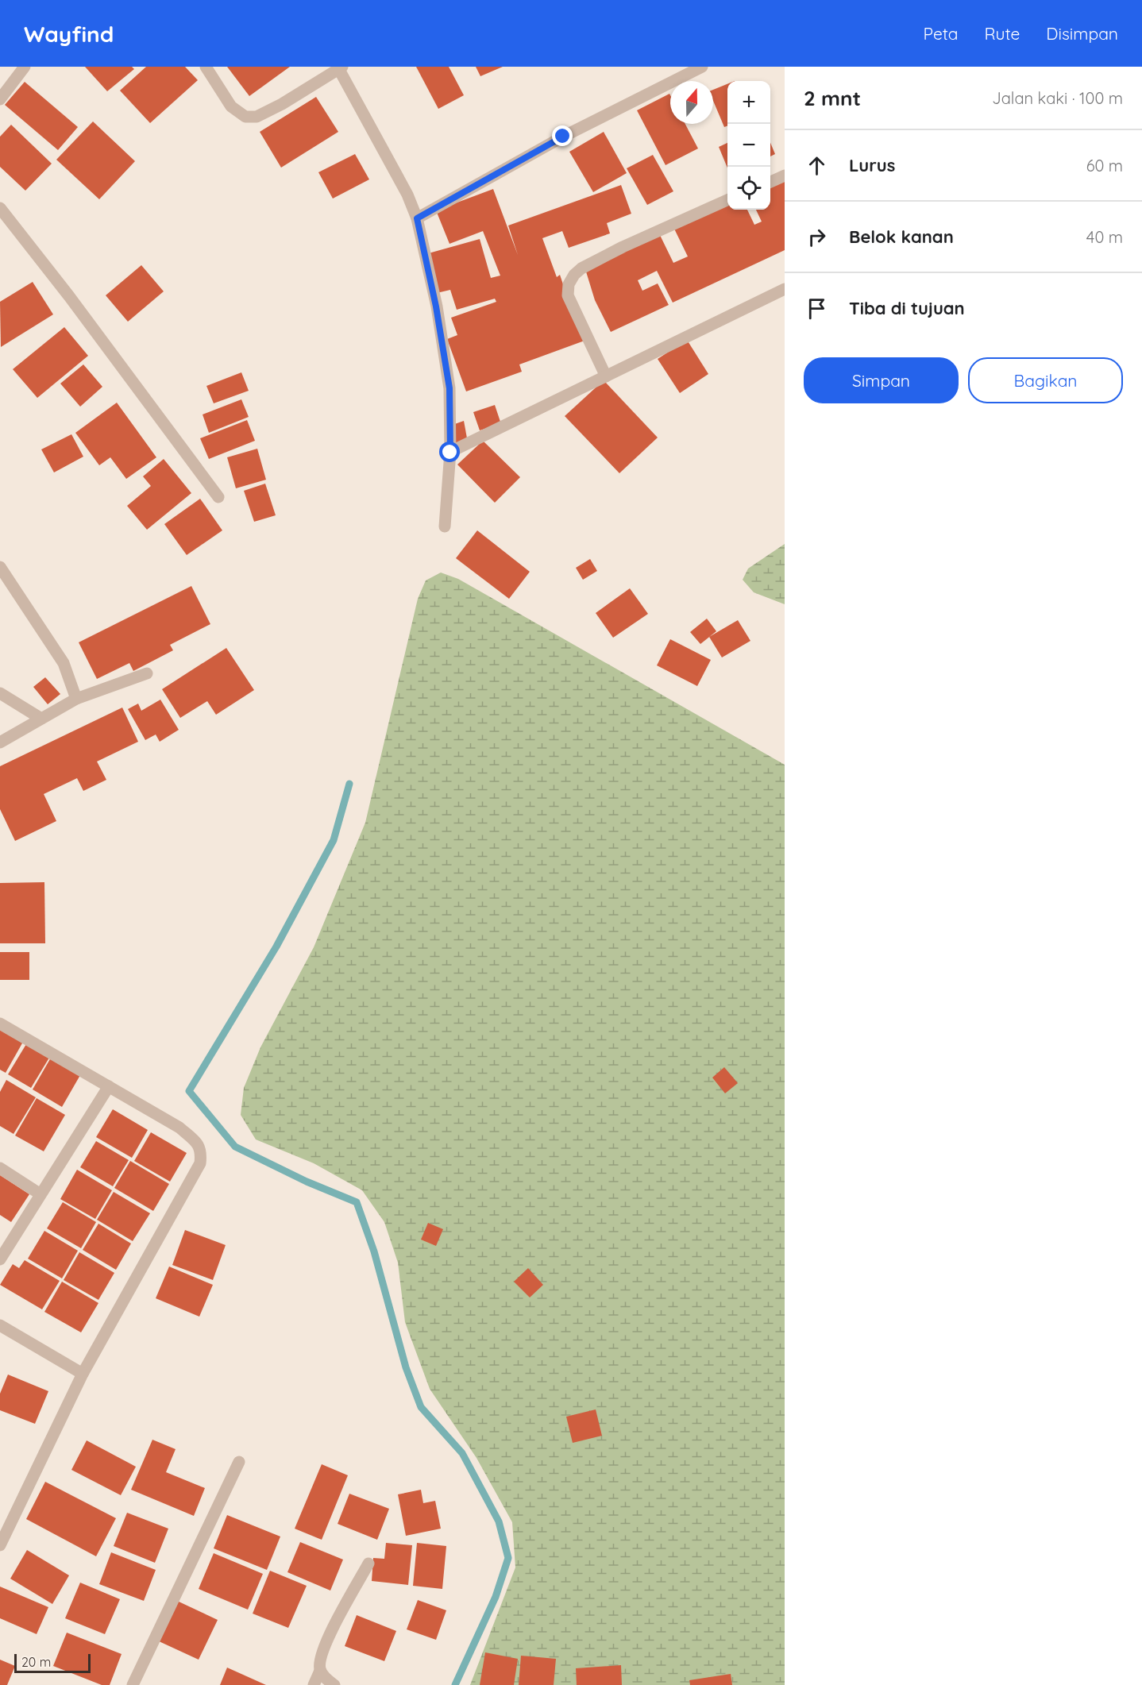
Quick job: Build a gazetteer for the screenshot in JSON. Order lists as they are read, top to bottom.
{
  "scale_bar": "20 m",
  "north": "top",
  "page": {
    "header": "Wayfind",
    "nav": ["Peta", "Rute", "Disimpan"],
    "heading": ["2 mnt", "Jalan kaki · 100 m"],
    "map_buttons": ["+", "−"],
    "list": [
      ["Lurus", "60 m"],
      ["Belok kanan", "40 m"],
      "Tiba di tujuan"
    ],
    "buttons": ["Simpan", "Bagikan"],
    "scale": "20 m"
  }
}
